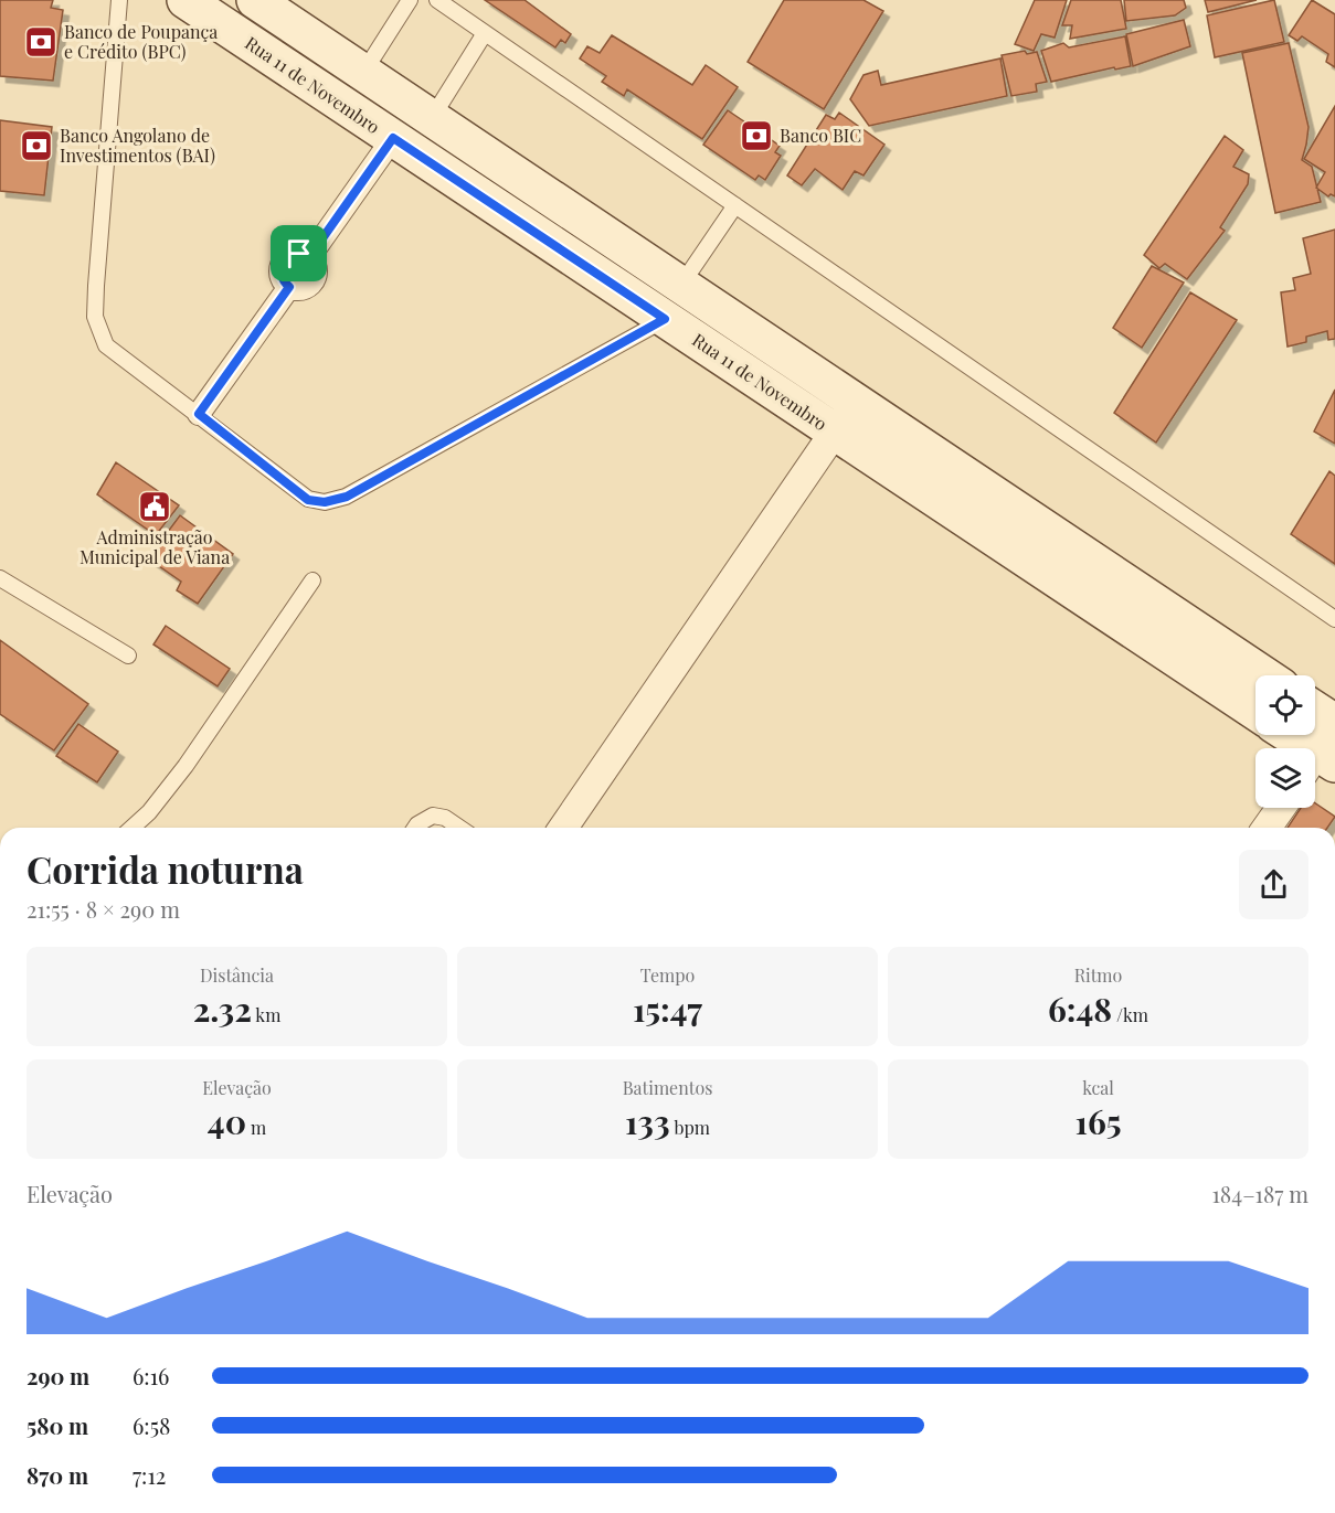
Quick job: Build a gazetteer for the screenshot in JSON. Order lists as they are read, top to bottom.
{
  "streets": {
    "main road": ["Rua 11 de Novembro"]
  },
  "places": {
    "bank": ["Banco de Poupança e Crédito (BPC)", "Banco BIC", "Banco Angolano de Investimentos (BAI)"],
    "public building": ["Administração Municipal de Viana"]
  },
  "page": {
    "heading": ["Corrida noturna", "21:55 · 8 × 290 m"],
    "stats": [
      ["Distância", "2.32 km"],
      ["Tempo", "15:47"],
      ["Ritmo", "6:48 /km"],
      ["Elevação", "40 m"],
      ["Batimentos", "133 bpm"],
      ["kcal", "165"]
    ],
    "chart": ["Elevação", "184–187 m"],
    "list": [
      {
        "name": "290 m",
        "note": "6:16"
      },
      {
        "name": "580 m",
        "note": "6:58"
      },
      {
        "name": "870 m",
        "note": "7:12"
      }
    ]
  }
}
